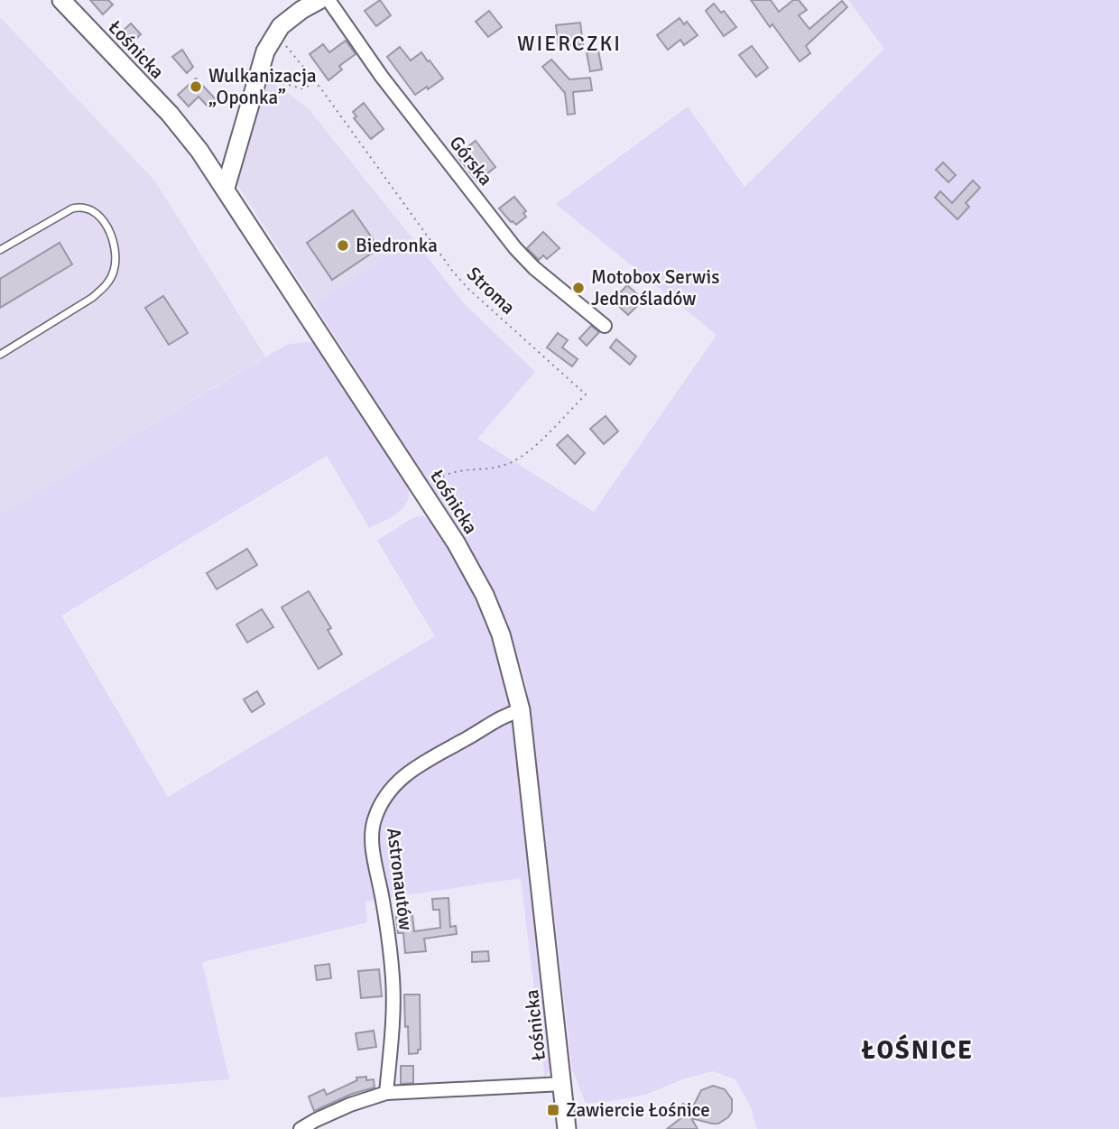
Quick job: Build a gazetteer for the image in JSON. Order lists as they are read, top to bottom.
{
  "streets": {
    "street": ["Łośnicka", "Górska", "Astronautów"],
    "path": ["Stroma"]
  },
  "crossings": [
    ["Łośnicka", "Stroma"],
    ["Łośnicka", "Astronautów"]
  ],
  "districts": ["WIERCZKI", "ŁOŚNICE"],
  "places": {
    "other": ["Wulkanizacja „Oponka”", "Biedronka", "Motobox Serwis Jednośladów"],
    "transit": ["Zawiercie Łośnice"]
  }
}
